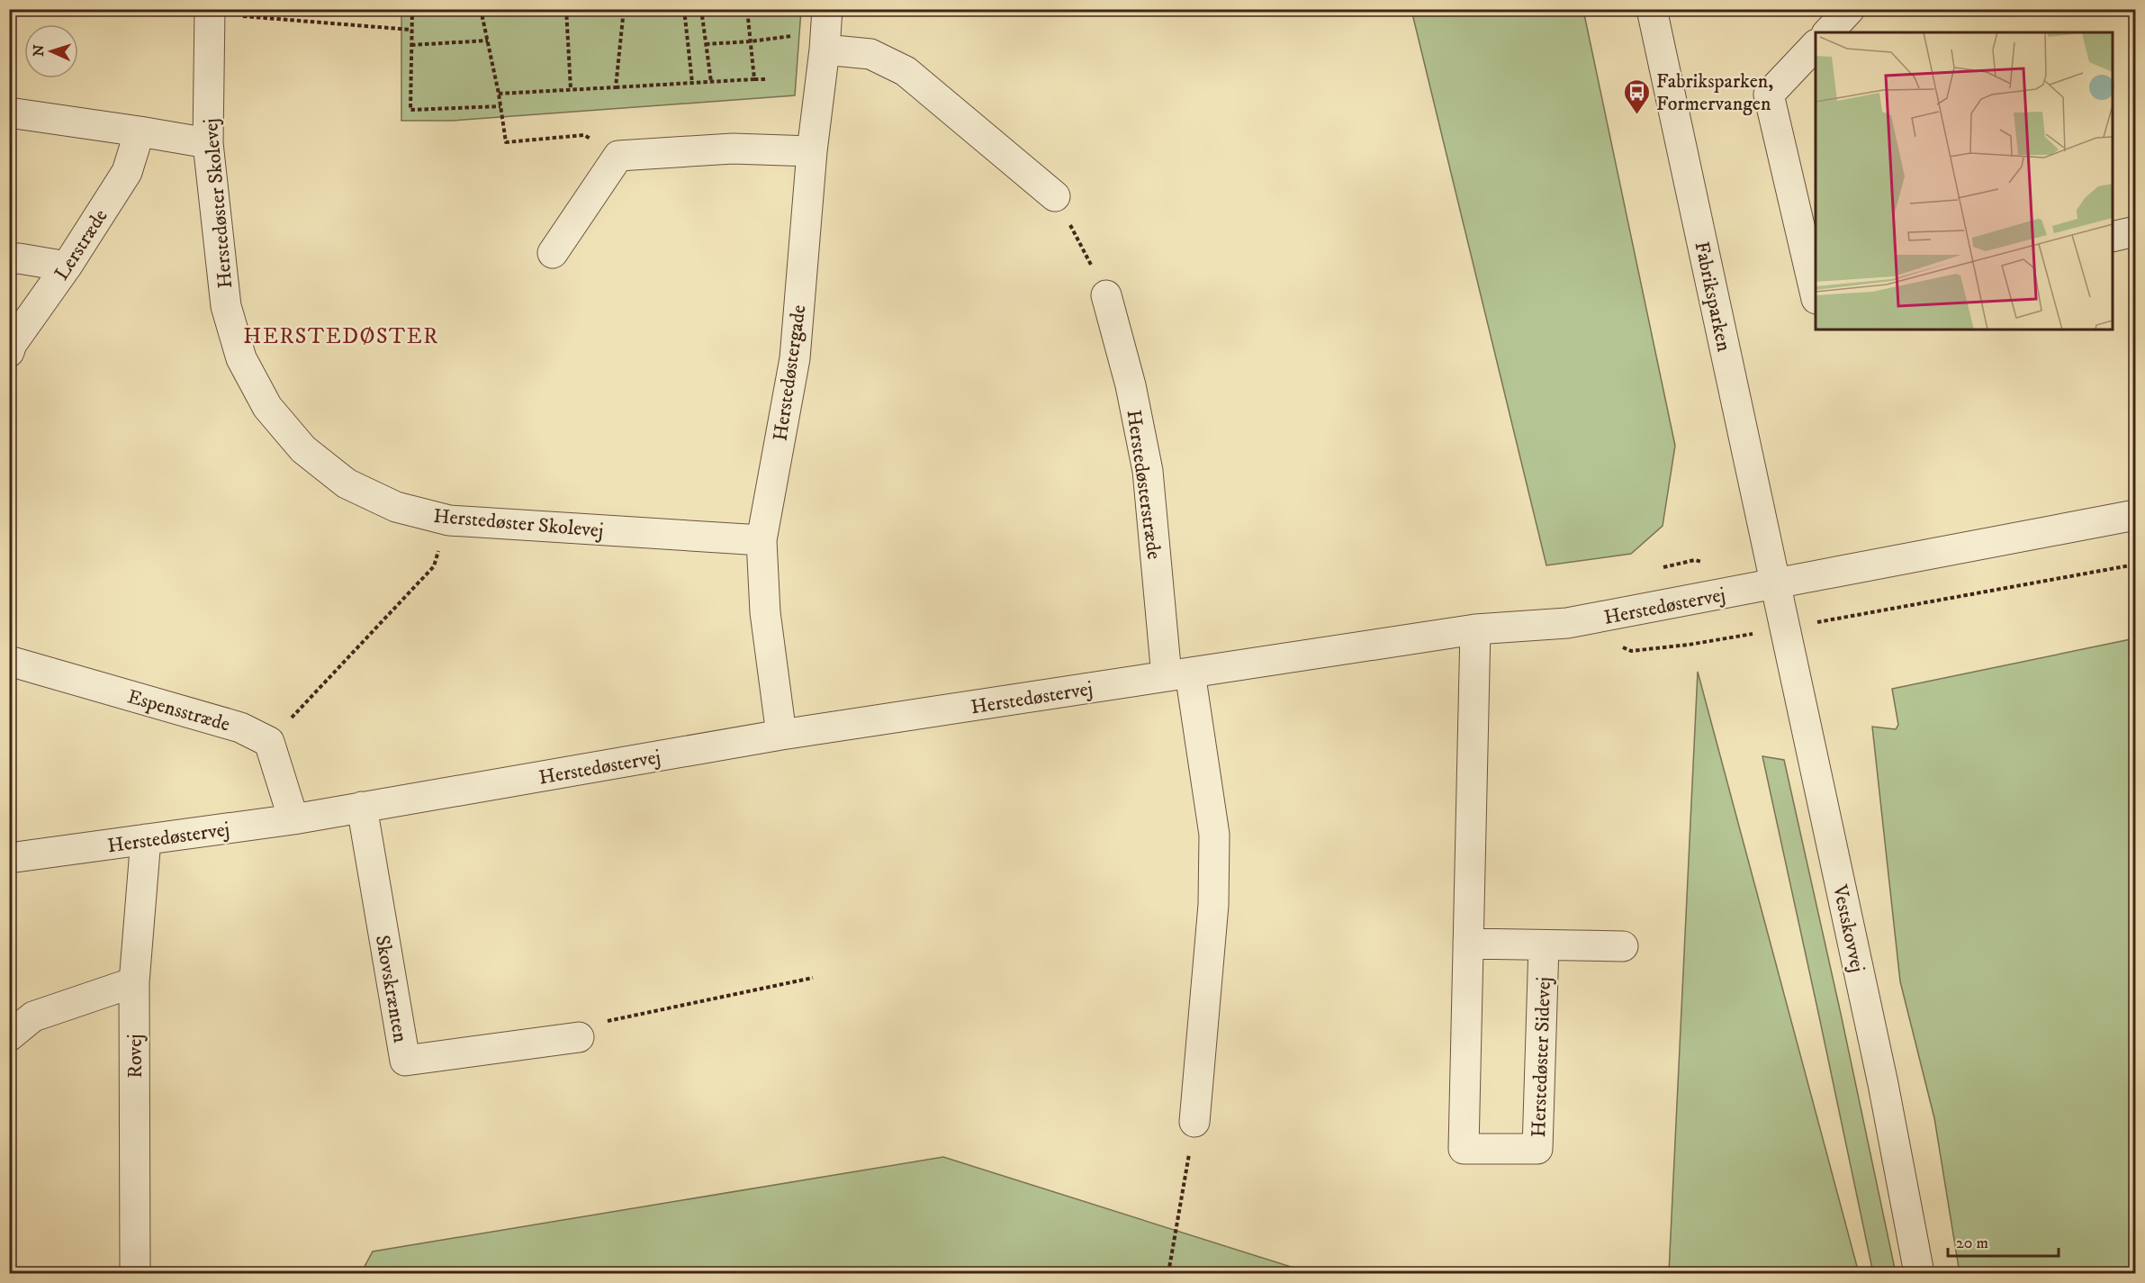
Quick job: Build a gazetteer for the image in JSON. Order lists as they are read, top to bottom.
{
  "streets": {
    "street": [
      "Herstedøster Skolevej",
      "Lerstræde",
      "Fabriksparken",
      "Herstedøstergade",
      "Herstedøsterstræde",
      "Herstedøstervej",
      "Espensstræde",
      "Vestskovvej",
      "Skovskrænten",
      "Rovej",
      "Herstedøster Sidevej"
    ]
  },
  "crossings": [
    ["Herstedøster Skolevej", "Herstedøstergade"],
    ["Fabriksparken", "Herstedøstervej"],
    ["Fabriksparken", "Vestskovvej"],
    ["Herstedøstergade", "Herstedøstervej"],
    ["Herstedøsterstræde", "Herstedøstervej"],
    ["Herstedøstervej", "Vestskovvej"],
    ["Herstedøstervej", "Skovskrænten"],
    ["Herstedøstervej", "Rovej"],
    ["Herstedøstervej", "Herstedøster Sidevej"]
  ],
  "districts": ["HERSTEDØSTER"],
  "places": {
    "bus stop": ["Fabriksparken, Formervangen"]
  },
  "scale_bar": "20 m",
  "north": "left"
}
